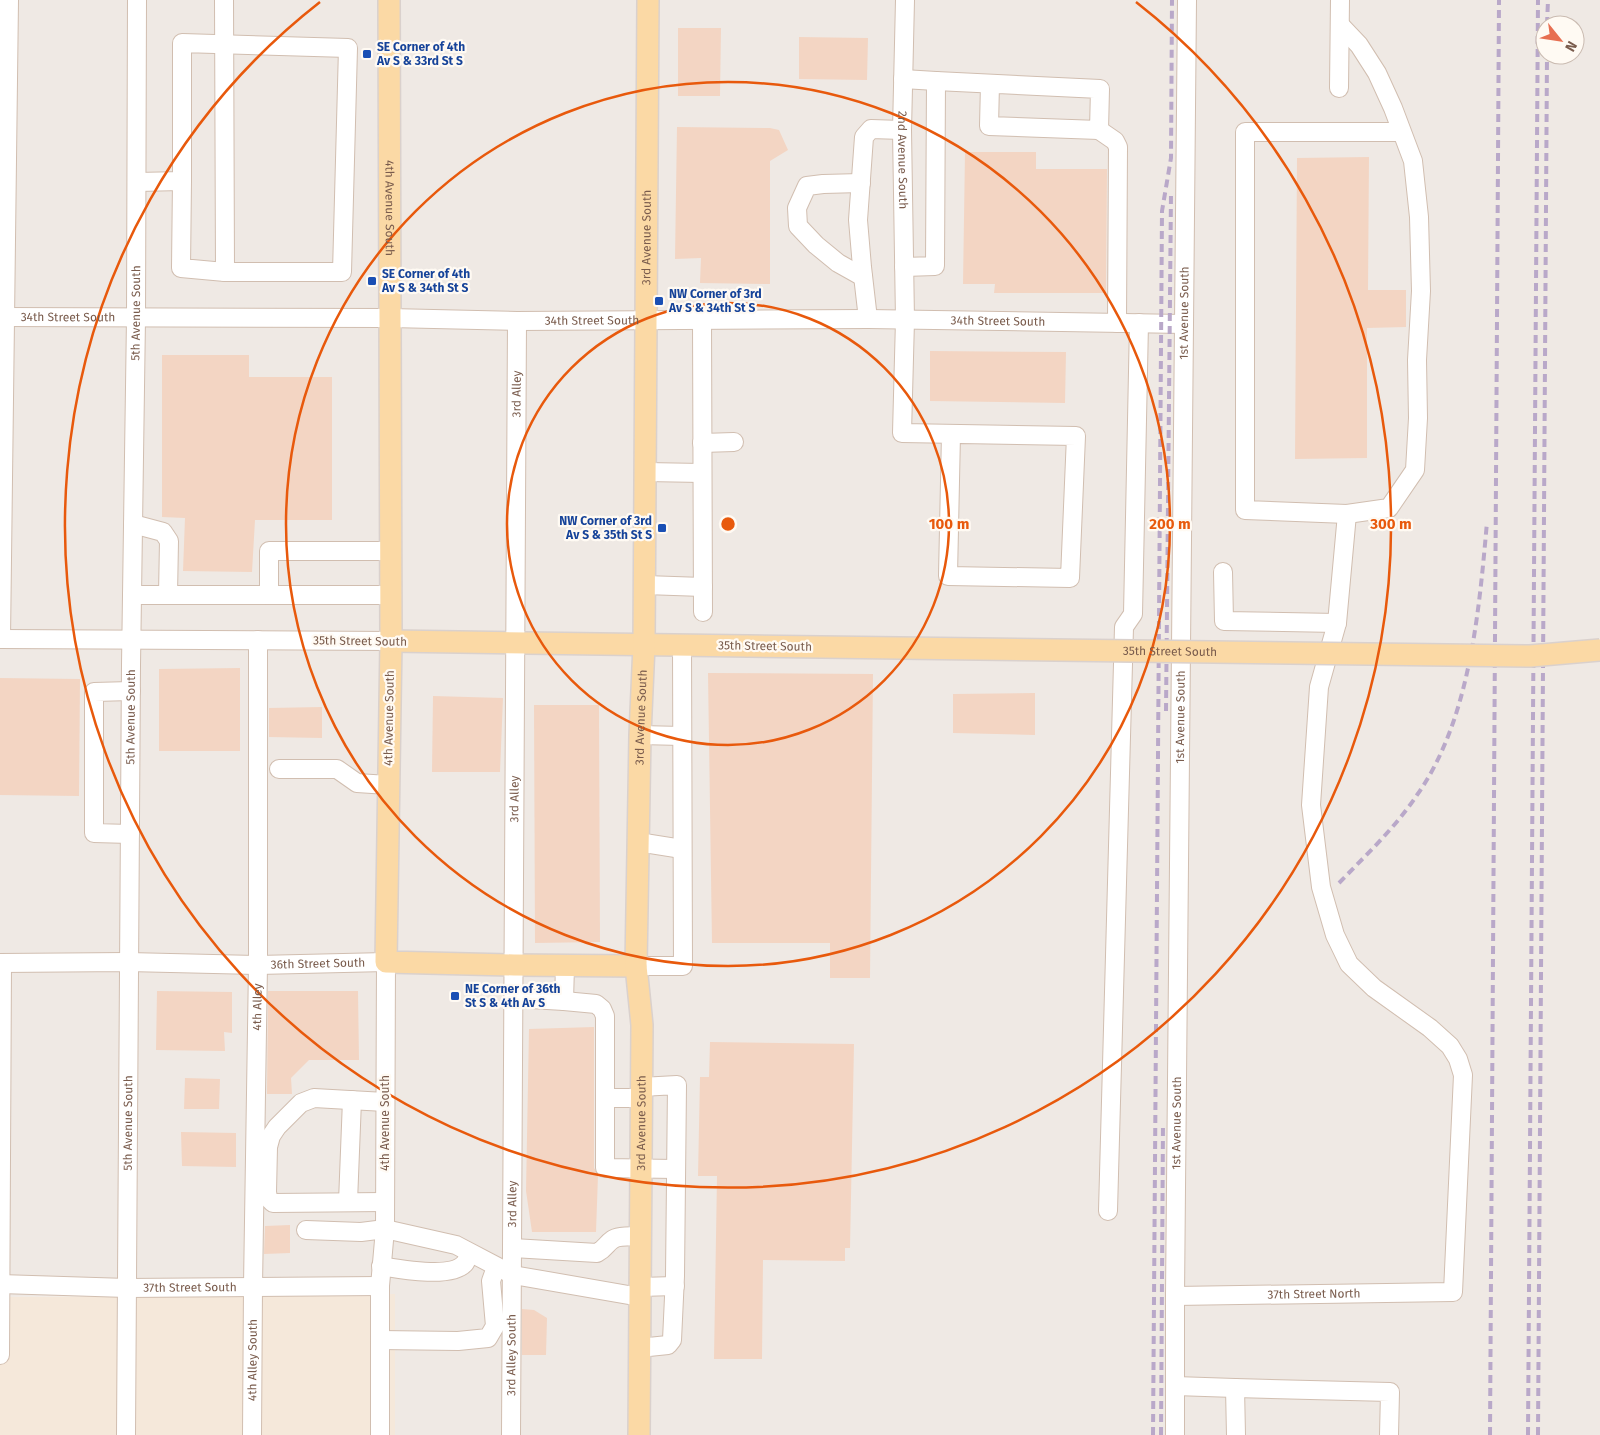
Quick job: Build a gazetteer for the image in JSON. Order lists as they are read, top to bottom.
{
  "streets": {
    "main road": [
      "4th Avenue South",
      "3rd Avenue South",
      "35th Street South",
      "36th Street South"
    ],
    "street": [
      "2nd Avenue South",
      "5th Avenue South",
      "1st Avenue South",
      "34th Street South",
      "3rd Alley",
      "4th Alley",
      "37th Street South",
      "37th Street North",
      "3rd Alley South",
      "4th Alley South"
    ]
  },
  "crossings": [
    ["2nd Avenue South", "34th Street South"],
    ["4th Avenue South", "34th Street South"],
    ["4th Avenue South", "35th Street South"],
    ["4th Avenue South", "36th Street South"],
    ["4th Avenue South", "37th Street South"],
    ["3rd Avenue South", "34th Street South"],
    ["3rd Avenue South", "35th Street South"],
    ["3rd Avenue South", "36th Street South"],
    ["5th Avenue South", "34th Street South"],
    ["5th Avenue South", "35th Street South"],
    ["5th Avenue South", "36th Street South"],
    ["5th Avenue South", "37th Street South"],
    ["1st Avenue South", "34th Street South"],
    ["1st Avenue South", "37th Street North"],
    ["34th Street South", "3rd Alley"],
    ["3rd Alley", "35th Street South"],
    ["3rd Alley", "36th Street South"],
    ["3rd Alley", "3rd Alley South"],
    ["35th Street South", "4th Alley"],
    ["36th Street South", "4th Alley"],
    ["4th Alley", "37th Street South"],
    ["4th Alley", "4th Alley South"],
    ["37th Street South", "4th Alley South"]
  ],
  "places": {
    "transit": [
      "SE Corner of 4th Av S & 33rd St S",
      "SE Corner of 4th Av S & 34th St S",
      "NW Corner of 3rd Av S & 34th St S",
      "NW Corner of 3rd Av S & 35th St S",
      "NE Corner of 36th St S & 4th Av S"
    ]
  },
  "north": "bottom right",
  "rings": ["100 m", "200 m", "300 m"]
}
